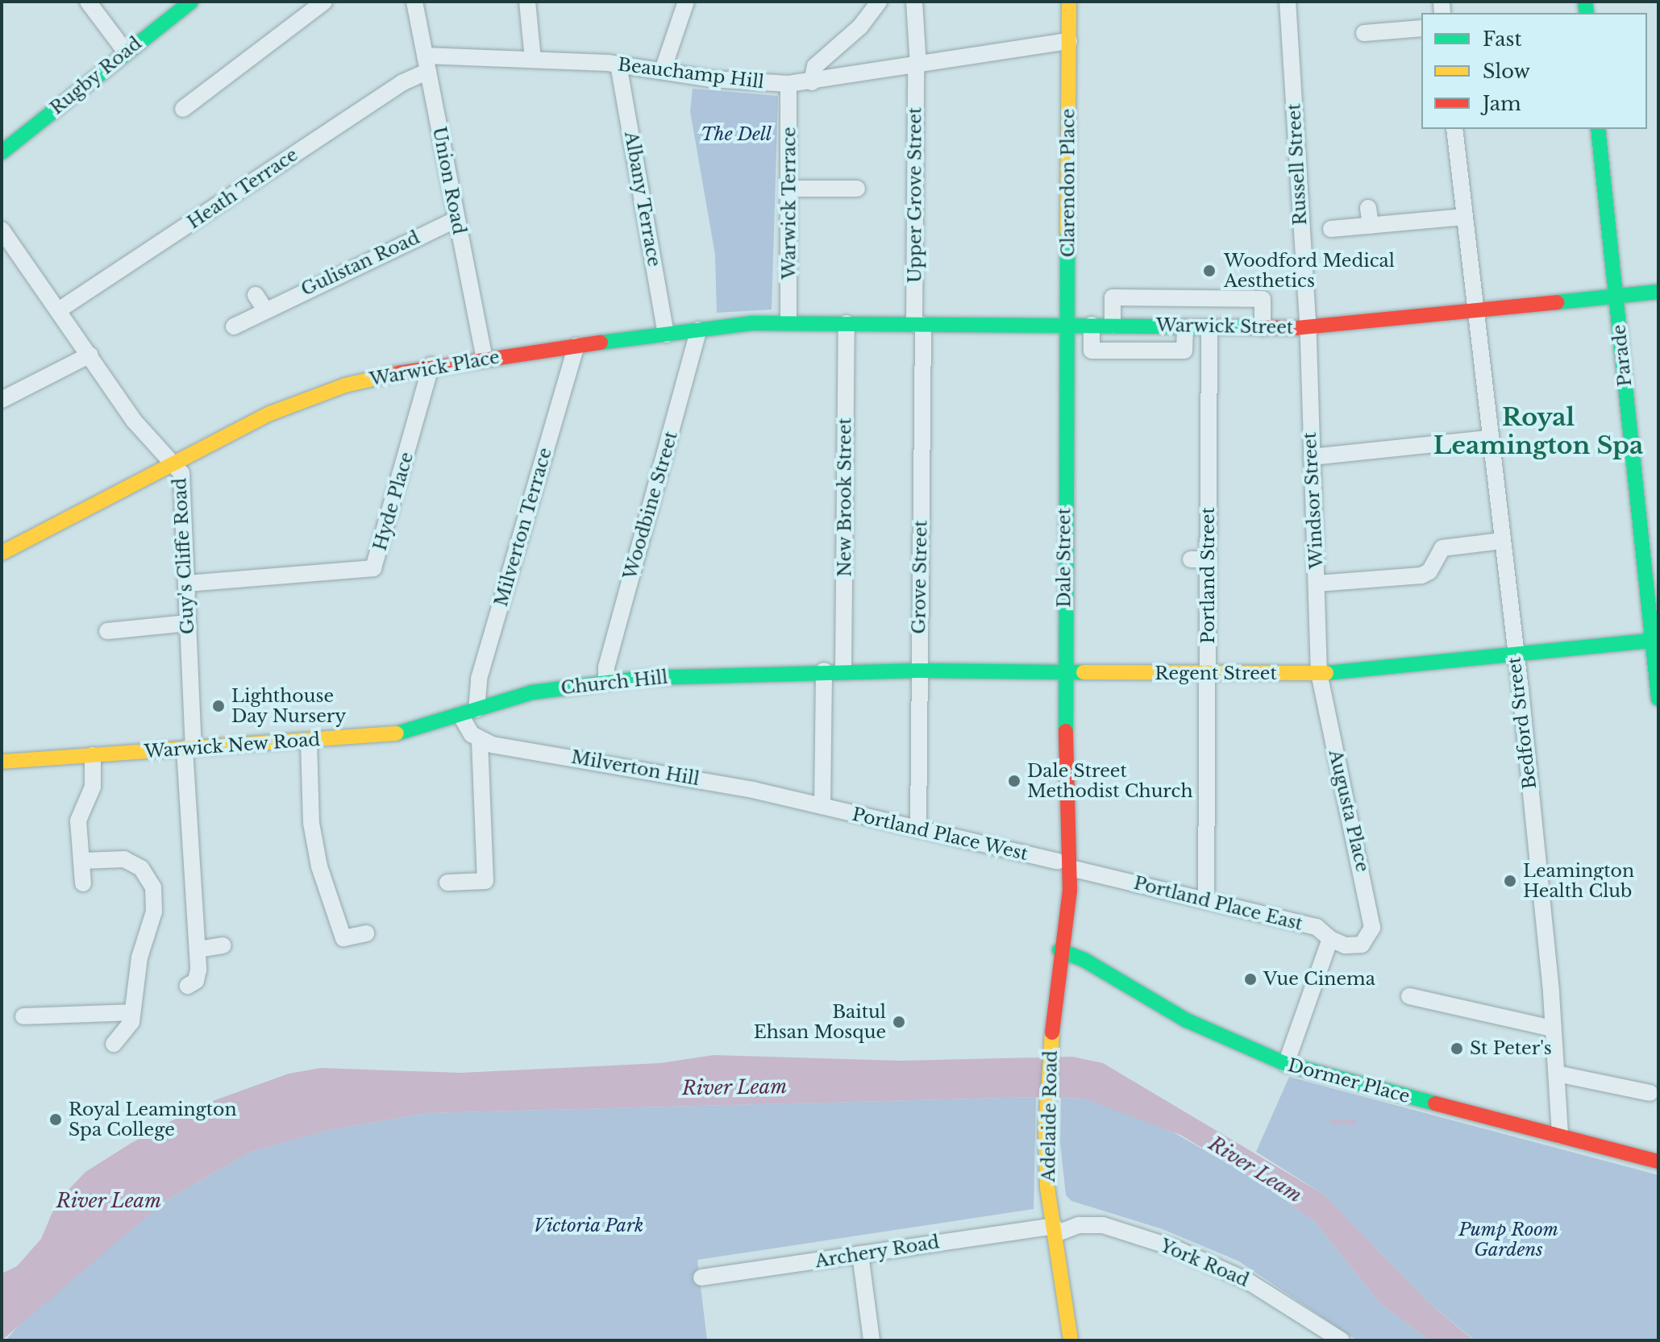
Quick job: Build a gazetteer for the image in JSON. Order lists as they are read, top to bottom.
{
  "streets": {
    "main road": [
      "Rugby Road",
      "Clarendon Place",
      "Warwick Street",
      "Parade",
      "Warwick Place",
      "Dale Street",
      "Regent Street",
      "Church Hill",
      "Warwick New Road",
      "Dormer Place",
      "Adelaide Road"
    ],
    "street": [
      "Beauchamp Hill",
      "Russell Street",
      "Union Road",
      "Heath Terrace",
      "Upper Grove Street",
      "Albany Terrace",
      "Warwick Terrace",
      "Gulistan Road",
      "New Brook Street",
      "Windsor Street",
      "Hyde Place",
      "Woodbine Street",
      "Milverton Terrace",
      "Guy's Cliffe Road",
      "Portland Street",
      "Grove Street",
      "Bedford Street",
      "Milverton Hill",
      "Augusta Place",
      "Portland Place West",
      "Portland Place East",
      "Archery Road",
      "York Road"
    ]
  },
  "crossings": [
    ["Beauchamp Hill", "Union Road"],
    ["Beauchamp Hill", "Clarendon Place"],
    ["Beauchamp Hill", "Heath Terrace"],
    ["Beauchamp Hill", "Upper Grove Street"],
    ["Beauchamp Hill", "Albany Terrace"],
    ["Beauchamp Hill", "Warwick Terrace"],
    ["Russell Street", "Warwick Street"],
    ["Russell Street", "Windsor Street"],
    ["Union Road", "Heath Terrace"],
    ["Union Road", "Gulistan Road"],
    ["Union Road", "Warwick Place"],
    ["Clarendon Place", "Warwick Street"],
    ["Clarendon Place", "Dale Street"],
    ["Heath Terrace", "Guy's Cliffe Road"],
    ["Upper Grove Street", "Warwick Street"],
    ["Upper Grove Street", "Grove Street"],
    ["Albany Terrace", "Warwick Place"],
    ["Warwick Terrace", "Warwick Street"],
    ["Warwick Terrace", "Warwick Place"],
    ["Warwick Street", "Parade"],
    ["Warwick Street", "Warwick Place"],
    ["Warwick Street", "New Brook Street"],
    ["Warwick Street", "Windsor Street"],
    ["Warwick Street", "Dale Street"],
    ["Warwick Street", "Portland Street"],
    ["Warwick Street", "Grove Street"],
    ["Warwick Street", "Bedford Street"],
    ["Parade", "Regent Street"],
    ["Warwick Place", "Hyde Place"],
    ["Warwick Place", "Woodbine Street"],
    ["Warwick Place", "Milverton Terrace"],
    ["Warwick Place", "Guy's Cliffe Road"],
    ["New Brook Street", "Regent Street"],
    ["Windsor Street", "Regent Street"],
    ["Windsor Street", "Augusta Place"],
    ["Hyde Place", "Guy's Cliffe Road"],
    ["Woodbine Street", "Church Hill"],
    ["Milverton Terrace", "Church Hill"],
    ["Guy's Cliffe Road", "Warwick New Road"],
    ["Dale Street", "Regent Street"],
    ["Dale Street", "Portland Place West"],
    ["Dale Street", "Portland Place East"],
    ["Dale Street", "Adelaide Road"],
    ["Portland Street", "Regent Street"],
    ["Portland Street", "Portland Place East"],
    ["Grove Street", "Regent Street"],
    ["Grove Street", "Portland Place West"],
    ["Regent Street", "Church Hill"],
    ["Regent Street", "Bedford Street"],
    ["Regent Street", "Augusta Place"],
    ["Church Hill", "Warwick New Road"],
    ["Bedford Street", "Dormer Place"],
    ["Milverton Hill", "Portland Place West"],
    ["Augusta Place", "Portland Place East"],
    ["Portland Place West", "Portland Place East"],
    ["Portland Place West", "Adelaide Road"],
    ["Portland Place East", "Adelaide Road"],
    ["Dormer Place", "Adelaide Road"],
    ["Adelaide Road", "Archery Road"],
    ["Adelaide Road", "York Road"],
    ["Archery Road", "York Road"]
  ],
  "districts": ["Royal Leamington Spa"],
  "water": ["River Leam"],
  "parks": ["The Dell", "Victoria Park", "Pump Room Gardens"],
  "places": [
    "Woodford Medical Aesthetics",
    "Lighthouse Day Nursery",
    "Dale Street Methodist Church",
    "Leamington Health Club",
    "Vue Cinema",
    "Baitul Ehsan Mosque",
    "St Peter's",
    "Royal Leamington Spa College"
  ],
  "legend": ["Fast", "Slow", "Jam"]
}
